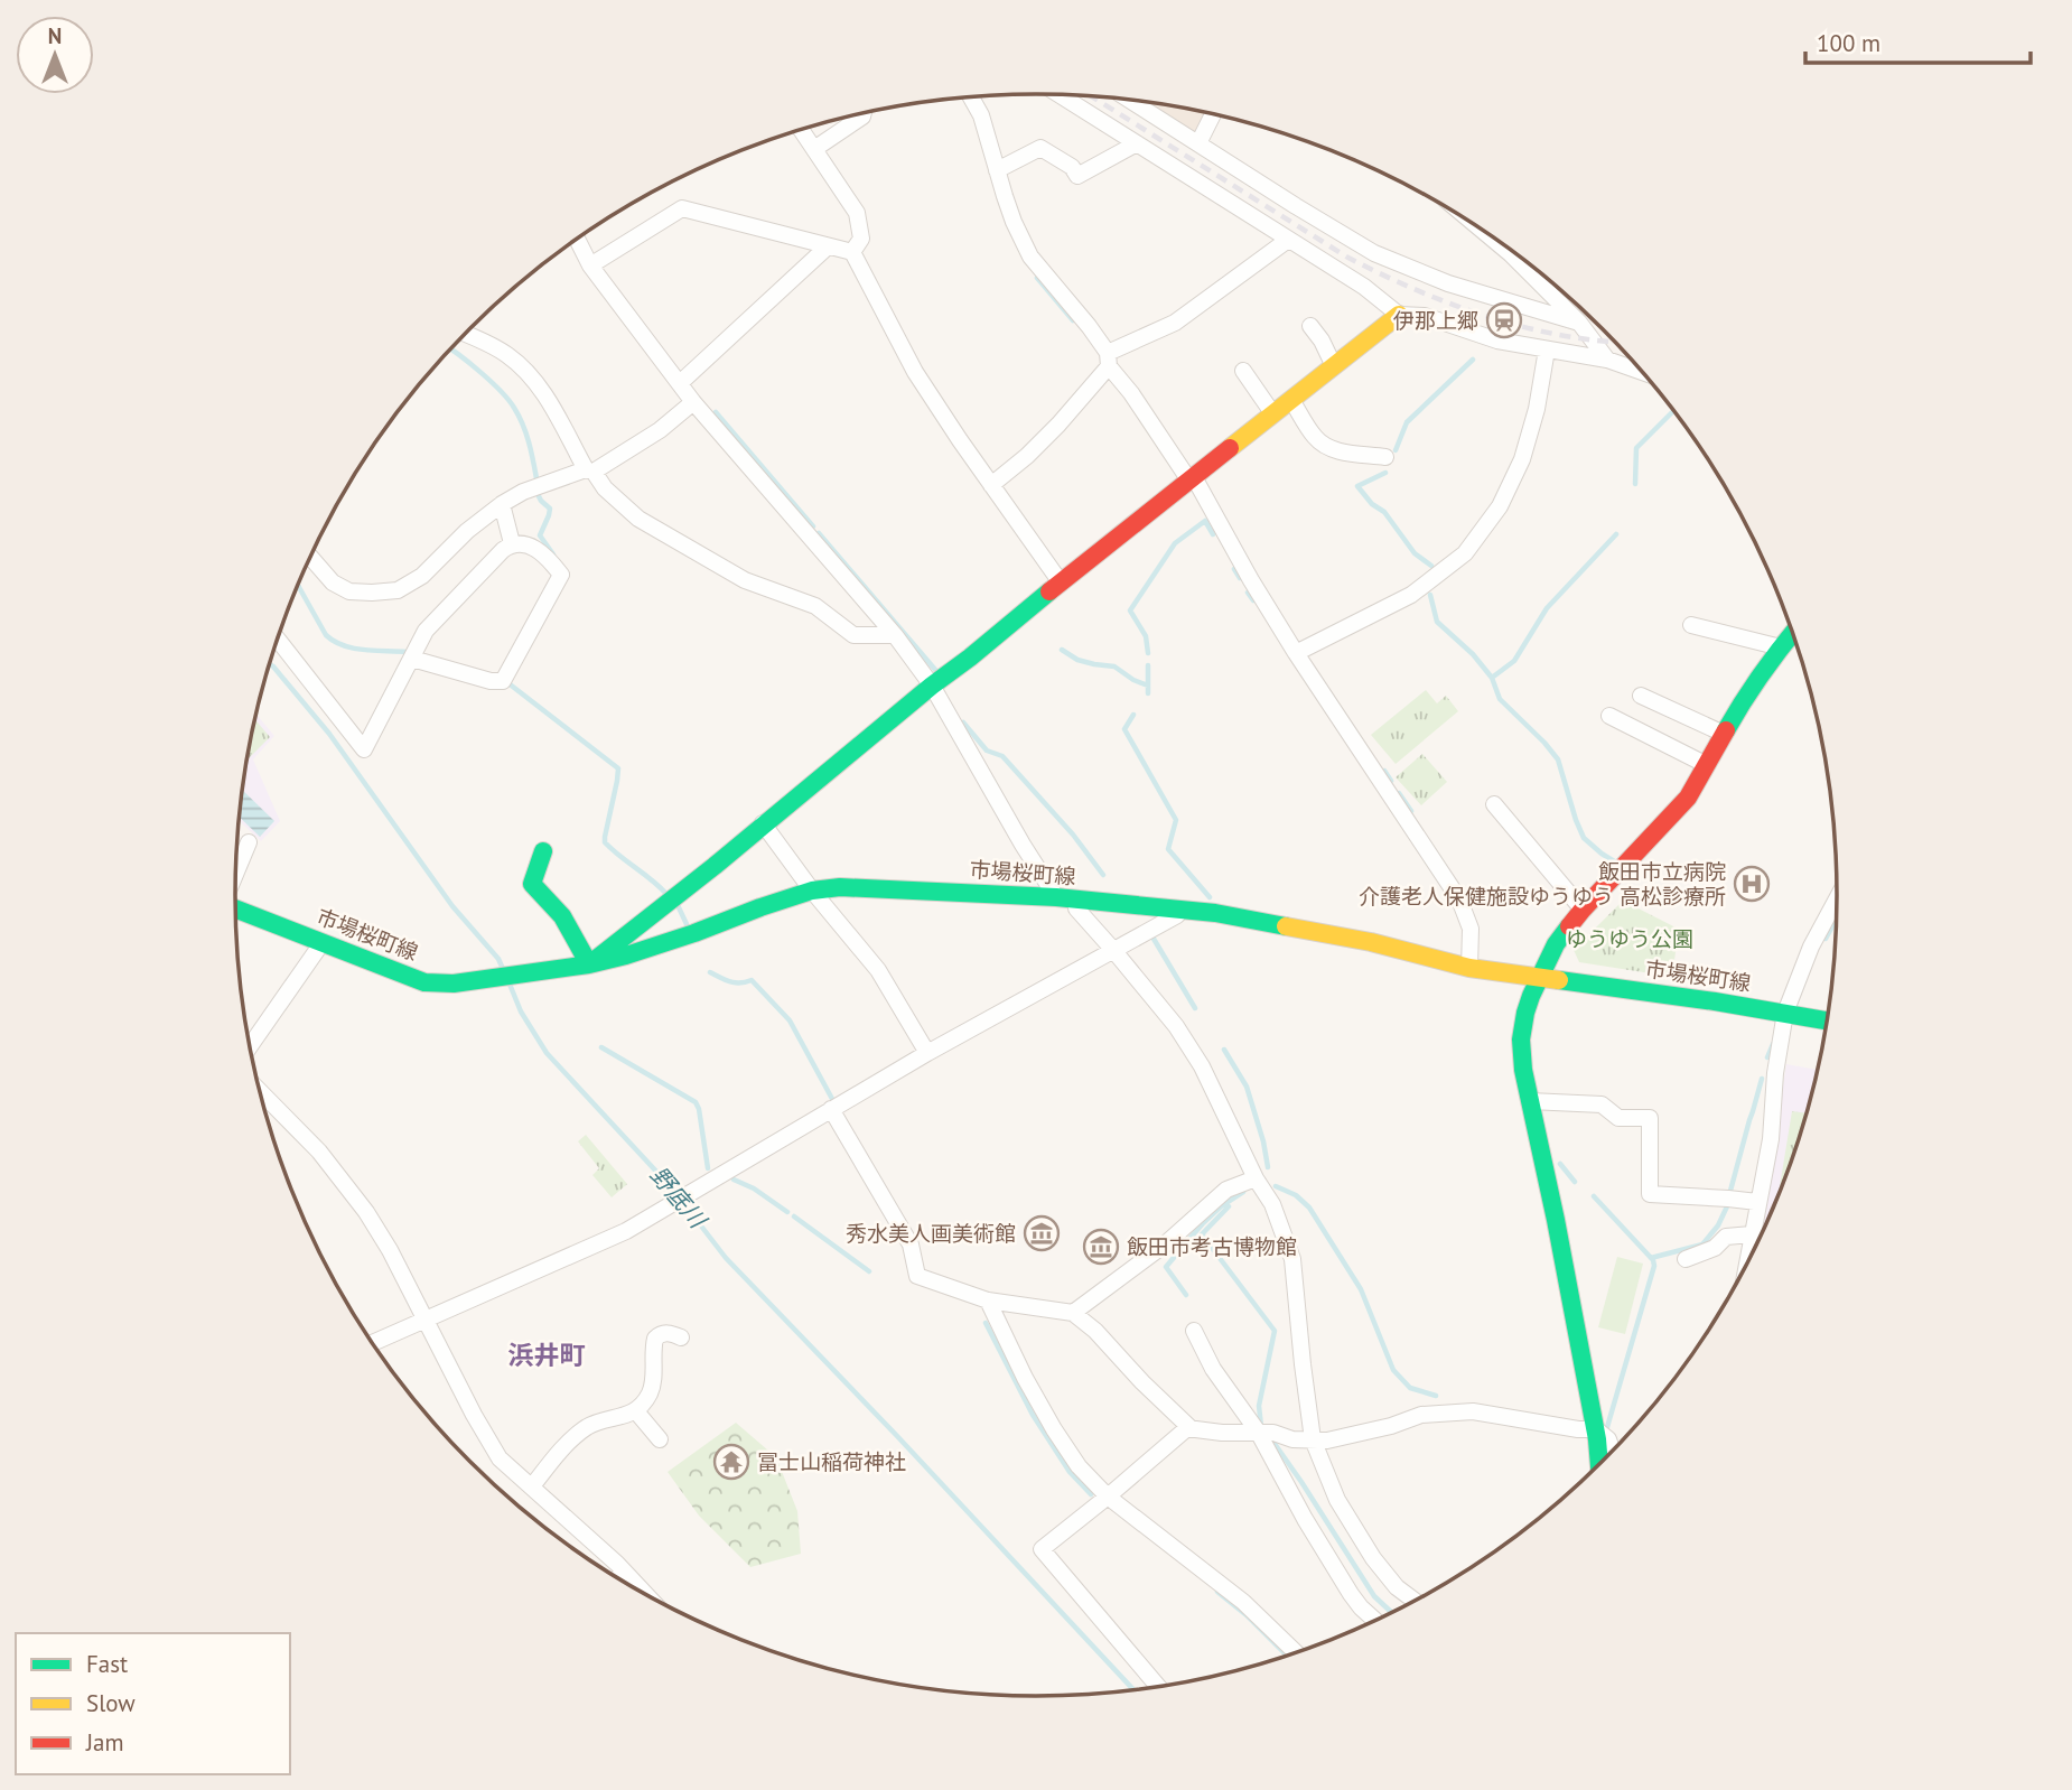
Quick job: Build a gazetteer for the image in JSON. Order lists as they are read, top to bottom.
{
  "streets": {
    "street": ["市場桜町線"]
  },
  "districts": ["浜井町"],
  "water": ["野底川"],
  "parks": ["ゆうゆう公園"],
  "places": {
    "station": ["伊那上郷"],
    "hospital": ["飯田市立病院 介護老人保健施設ゆうゆう 高松診療所"],
    "museum": ["秀水美人画美術館", "飯田市考古博物館"],
    "temple": ["冨士山稲荷神社"]
  },
  "legend": ["Fast", "Slow", "Jam"],
  "scale_bar": "100 m",
  "north": "top"
}
